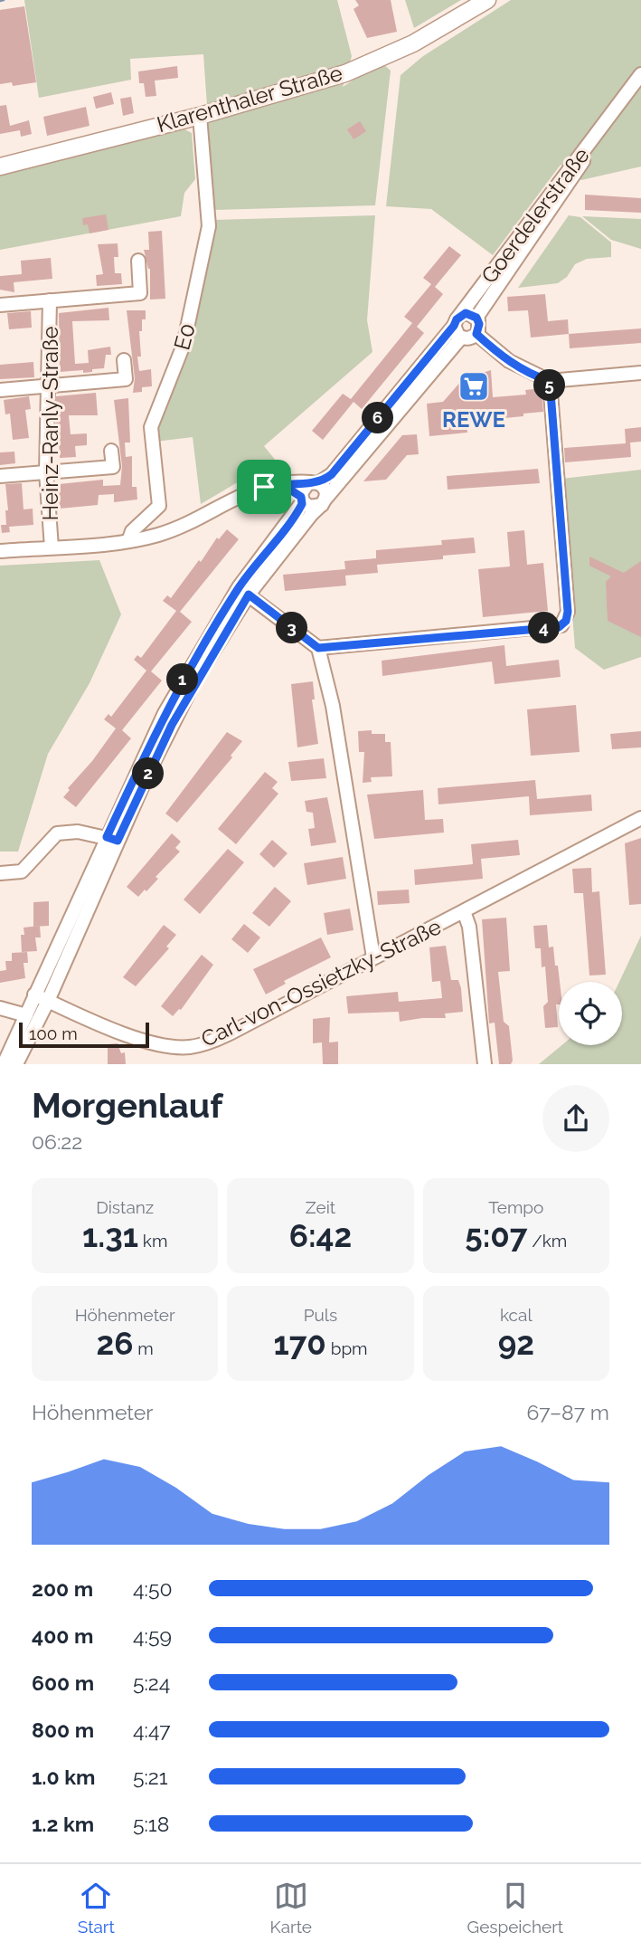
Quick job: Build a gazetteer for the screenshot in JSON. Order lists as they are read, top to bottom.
{
  "streets": {
    "main road": ["Klarenthaler Straße"],
    "street": [
      "Goerdelerstraße",
      "E0",
      "Heinz-Ranly-Straße",
      "Carl-von-Ossietzky-Straße"
    ]
  },
  "crossings": [
    ["Klarenthaler Straße", "E0"],
    ["Goerdelerstraße", "Carl-von-Ossietzky-Straße"]
  ],
  "places": {
    "supermarket": ["REWE"]
  },
  "scale_bar": "100 m",
  "page": {
    "pins": [
      "5",
      "6",
      "3",
      "4",
      "1",
      "2"
    ],
    "scale": "100 m",
    "heading": ["Morgenlauf", "06:22"],
    "stats": [
      ["Distanz", "1.31 km"],
      ["Zeit", "6:42"],
      ["Tempo", "5:07 /km"],
      ["Höhenmeter", "26 m"],
      ["Puls", "170 bpm"],
      ["kcal", "92"]
    ],
    "chart": ["Höhenmeter", "67–87 m"],
    "list": [
      {
        "name": "200 m",
        "note": "4:50"
      },
      {
        "name": "400 m",
        "note": "4:59"
      },
      {
        "name": "600 m",
        "note": "5:24"
      },
      {
        "name": "800 m",
        "note": "4:47"
      },
      {
        "name": "1.0 km",
        "note": "5:21"
      },
      {
        "name": "1.2 km",
        "note": "5:18"
      }
    ],
    "tabs": ["Start", "Karte", "Gespeichert"]
  }
}
